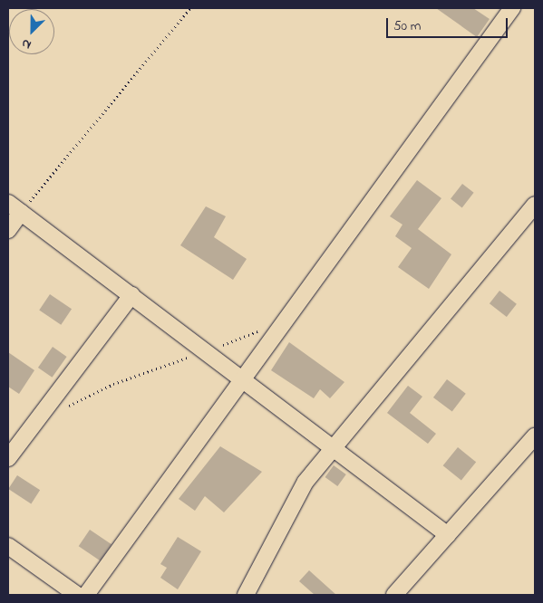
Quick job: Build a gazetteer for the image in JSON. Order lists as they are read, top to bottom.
{
  "scale_bar": "50 m",
  "north": "bottom left"
}
